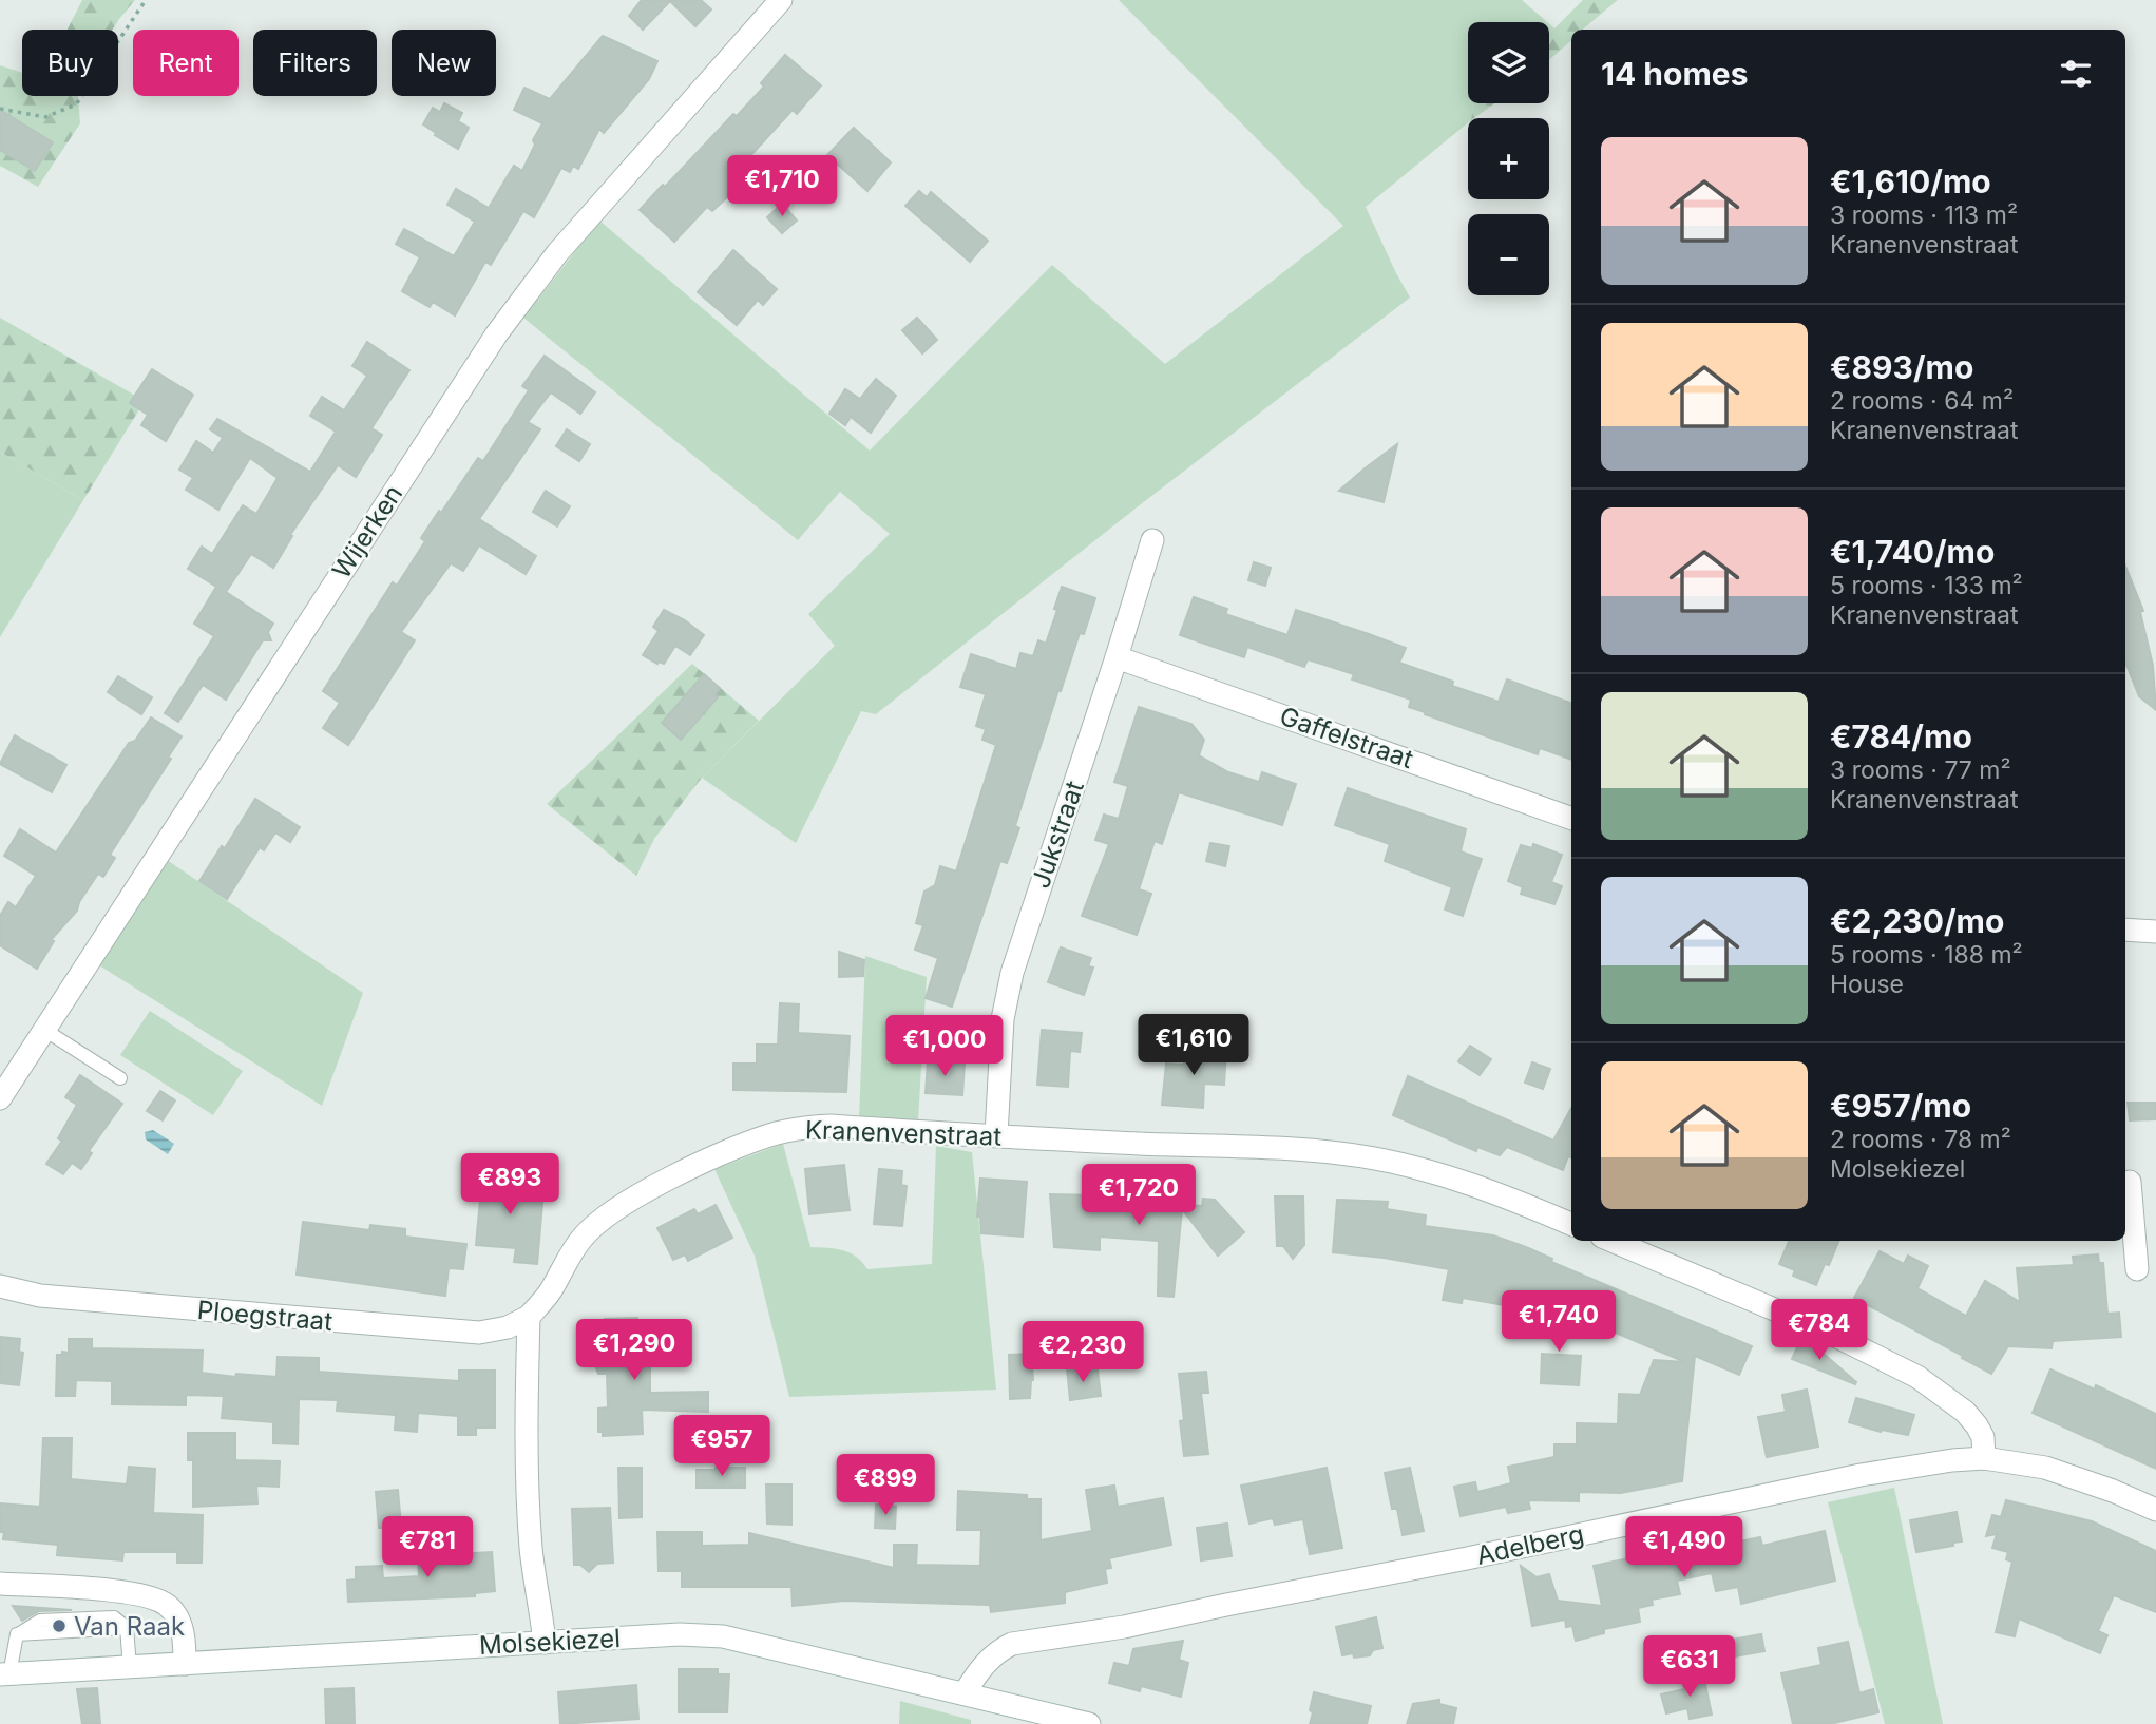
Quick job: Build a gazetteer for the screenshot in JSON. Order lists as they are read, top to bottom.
{
  "streets": {
    "street": [
      "Wijerken",
      "Gaffelstraat",
      "Jukstraat",
      "Kranenvenstraat",
      "Ploegstraat",
      "Adelberg",
      "Molsekiezel"
    ]
  },
  "crossings": [
    ["Gaffelstraat", "Jukstraat"],
    ["Jukstraat", "Kranenvenstraat"],
    ["Kranenvenstraat", "Ploegstraat"],
    ["Adelberg", "Molsekiezel"]
  ],
  "places": ["Van Raak"],
  "page": {
    "map_buttons": ["+", "−"],
    "chip": [
      "Buy",
      "Rent",
      "Filters",
      "New"
    ],
    "heading": "14 homes",
    "list": [
      {
        "name": "€1,610/mo",
        "note": "3 rooms · 113 m² · Kranenvenstraat"
      },
      {
        "name": "€893/mo",
        "note": "2 rooms · 64 m² · Kranenvenstraat"
      },
      {
        "name": "€1,740/mo",
        "note": "5 rooms · 133 m² · Kranenvenstraat"
      },
      {
        "name": "€784/mo",
        "note": "3 rooms · 77 m² · Kranenvenstraat"
      },
      {
        "name": "€2,230/mo",
        "note": "5 rooms · 188 m² · House"
      },
      {
        "name": "€957/mo",
        "note": "2 rooms · 78 m² · Molsekiezel"
      }
    ],
    "price": [
      "€1,710",
      "€1,610",
      "€1,000",
      "€893",
      "€1,720",
      "€1,740",
      "€784",
      "€1,290",
      "€2,230",
      "€957",
      "€899",
      "€781",
      "€1,490",
      "€631"
    ]
  }
}
